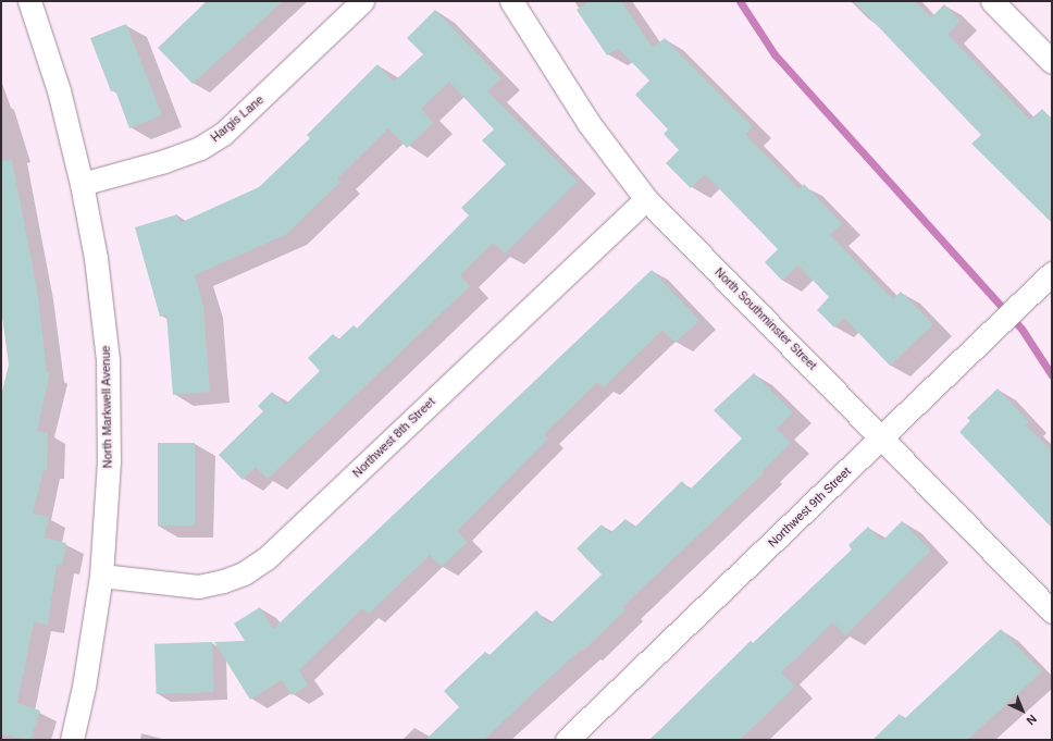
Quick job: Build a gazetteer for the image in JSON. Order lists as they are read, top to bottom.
{
  "streets": {
    "street": [
      "Hargis Lane",
      "North Southminster Street",
      "North Markwell Avenue",
      "Northwest 8th Street",
      "Northwest 9th Street"
    ]
  },
  "crossings": [
    ["Hargis Lane", "North Markwell Avenue"],
    ["North Southminster Street", "Northwest 8th Street"],
    ["North Southminster Street", "Northwest 9th Street"],
    ["North Markwell Avenue", "Northwest 8th Street"]
  ],
  "north": "bottom right"
}
